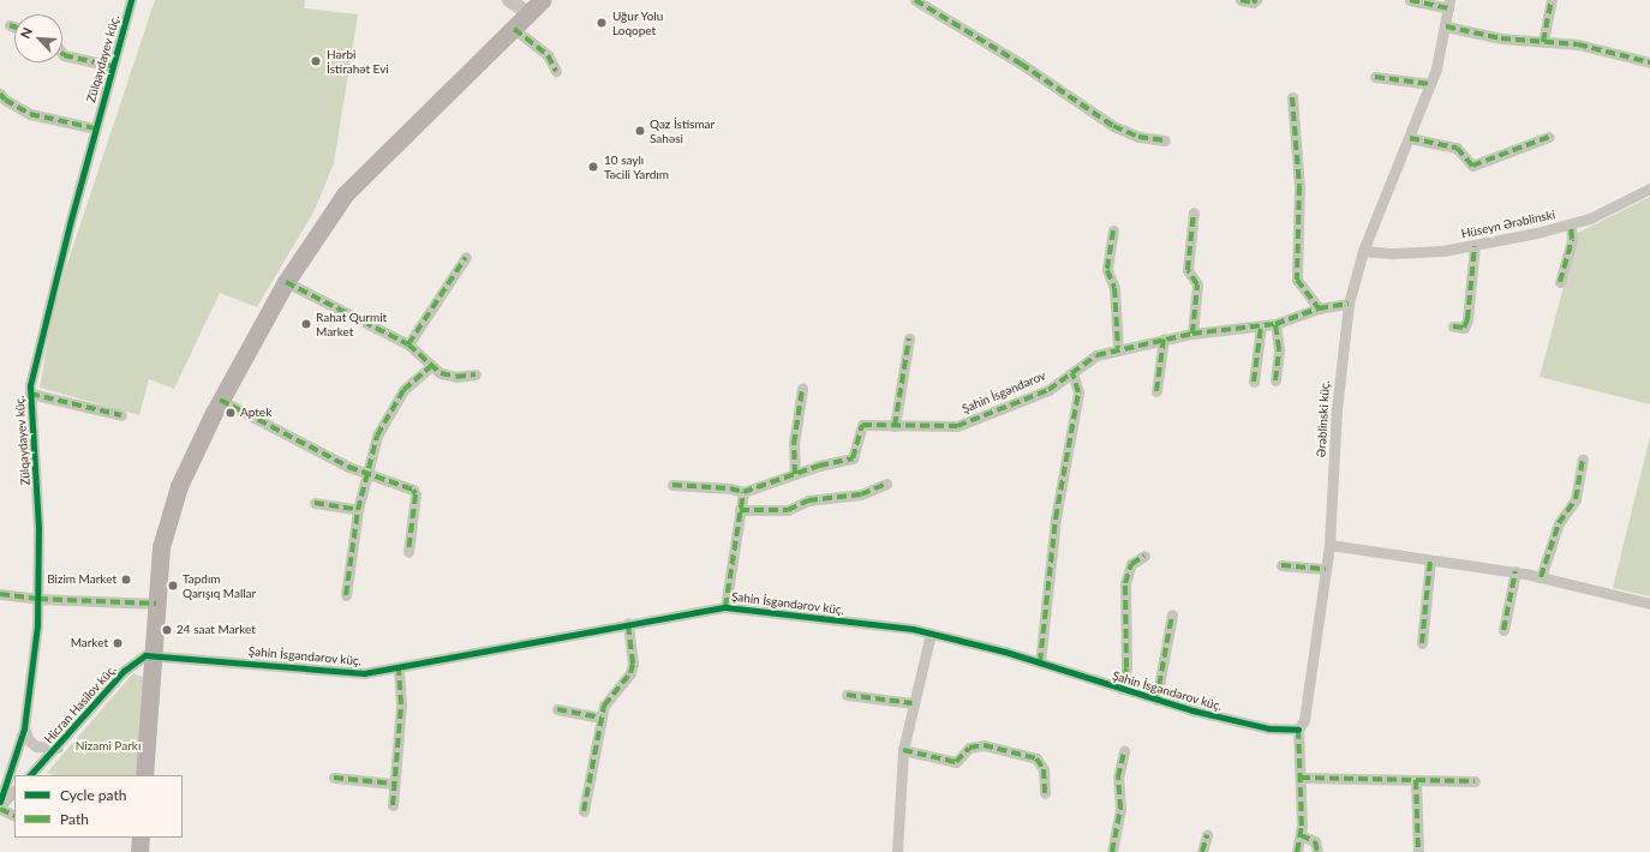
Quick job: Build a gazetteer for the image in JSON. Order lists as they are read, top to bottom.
{
  "streets": {
    "street": [
      "Zülqaydayev küç.",
      "Hüseyn Ərəblinski",
      "Şahin İsgəndərov",
      "Ərəblinski küç.",
      "Şahin İsgəndərov küç.",
      "Hicran Hasilov küç."
    ]
  },
  "crossings": [
    ["Hüseyn Ərəblinski", "Ərəblinski küç."],
    ["Şahin İsgəndərov", "Ərəblinski küç."],
    ["Ərəblinski küç.", "Şahin İsgəndərov küç."],
    ["Şahin İsgəndərov küç.", "Hicran Hasilov küç."]
  ],
  "parks": ["Nizami Parkı"],
  "places": [
    "Uğur Yolu Loqopet",
    "Hərbi İstirahət Evi",
    "Qaz İstismar Sahəsi",
    "10 saylı Təcili Yardım",
    "Rahat Qurmit Market",
    "Aptek",
    "Bizim Market",
    "Tapdım Qarışıq Mallar",
    "24 saat Market",
    "Market"
  ],
  "legend": ["Cycle path", "Path"],
  "north": "top left"
}
